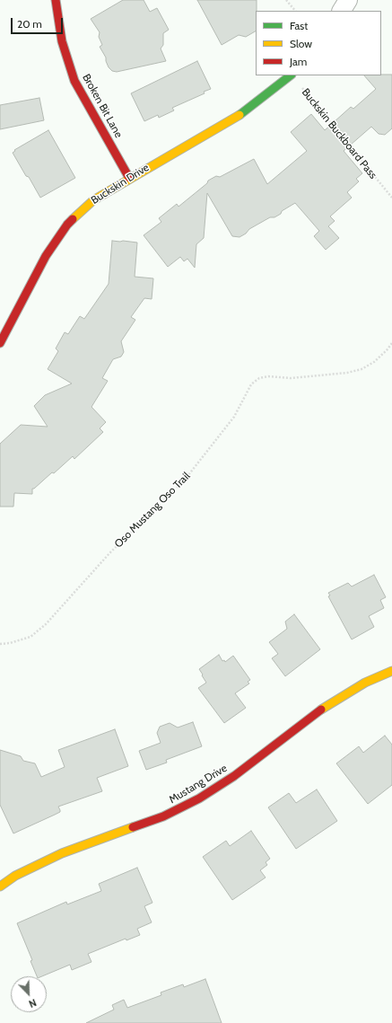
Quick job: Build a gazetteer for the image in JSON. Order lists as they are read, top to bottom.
{
  "streets": {
    "street": ["Broken Bit Lane", "Buckskin Drive", "Mustang Drive"],
    "path": ["Buckskin Buckboard Pass", "Oso Mustang Oso Trail"]
  },
  "crossings": [
    ["Broken Bit Lane", "Buckskin Drive"]
  ],
  "legend": ["Fast", "Slow", "Jam"],
  "scale_bar": "20 m",
  "north": "bottom right"
}
